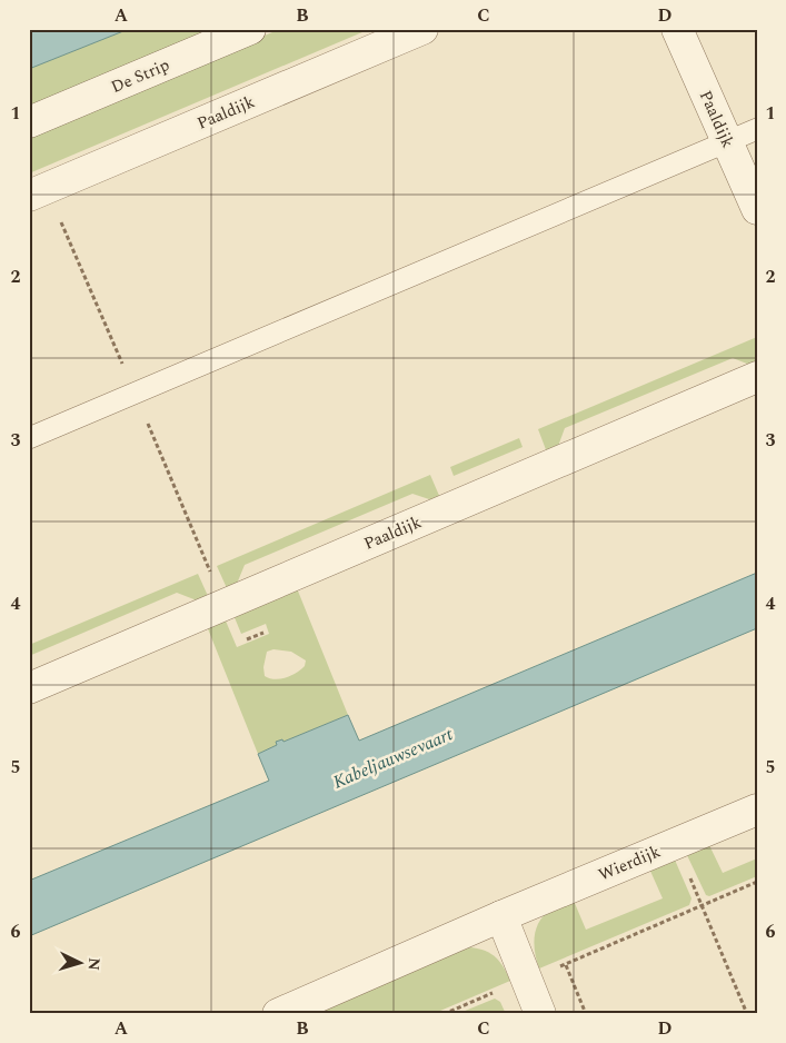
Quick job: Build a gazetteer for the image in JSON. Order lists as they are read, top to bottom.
{
  "streets": {
    "street": ["De Strip", "Paaldijk", "Wierdijk"]
  },
  "water": ["Kabeljauwsevaart"],
  "north": "right",
  "grid": {
    "columns": [
      "A",
      "B",
      "C",
      "D"
    ],
    "rows": [
      "1",
      "2",
      "3",
      "4",
      "5",
      "6"
    ]
  }
}
